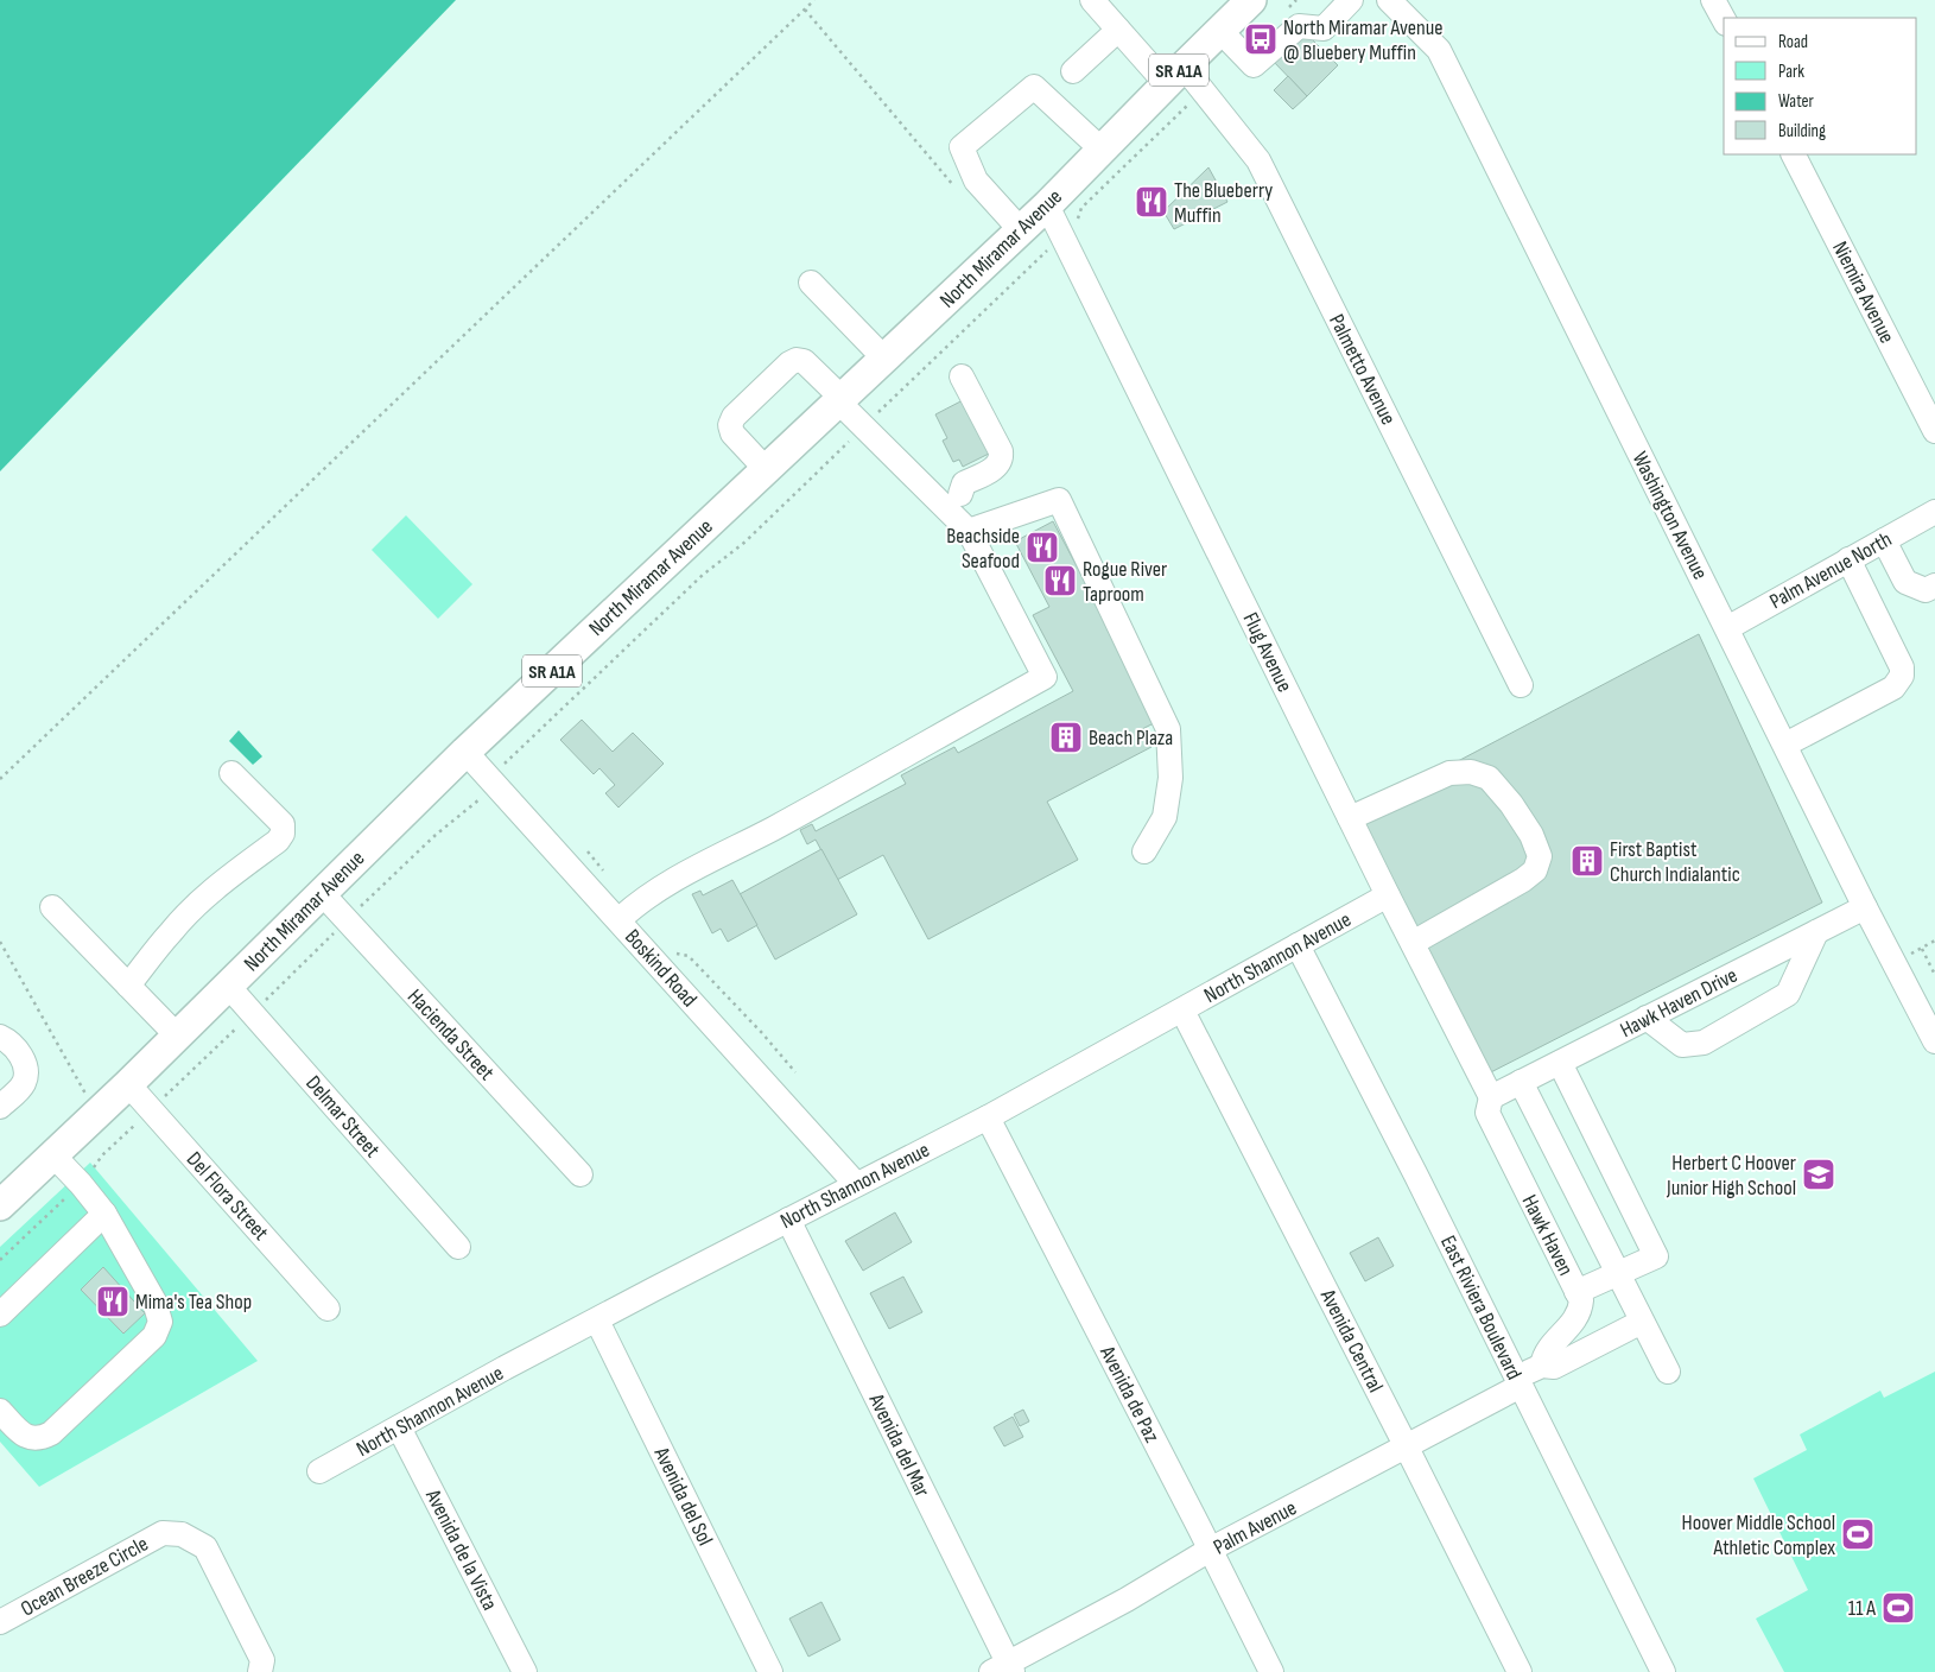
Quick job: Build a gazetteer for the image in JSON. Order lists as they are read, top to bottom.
{
  "streets": {
    "main road": ["SR A1A", "North Miramar Avenue"],
    "street": [
      "Niemira Avenue",
      "Palmetto Avenue",
      "Washington Avenue",
      "Palm Avenue North",
      "Flug Avenue",
      "North Shannon Avenue",
      "Boskind Road",
      "Hawk Haven Drive",
      "Hacienda Street",
      "Delmar Street",
      "Del Flora Street",
      "Hawk Haven",
      "East Riviera Boulevard",
      "Avenida Central",
      "Avenida de Paz",
      "Avenida del Mar",
      "Avenida del Sol",
      "Palm Avenue",
      "Avenida de la Vista",
      "Ocean Breeze Circle"
    ]
  },
  "crossings": [
    ["North Miramar Avenue", "Palmetto Avenue"],
    ["North Miramar Avenue", "Flug Avenue"],
    ["North Miramar Avenue", "Boskind Road"],
    ["North Miramar Avenue", "Hacienda Street"],
    ["North Miramar Avenue", "Delmar Street"],
    ["North Miramar Avenue", "Del Flora Street"],
    ["Washington Avenue", "Palm Avenue North"],
    ["Washington Avenue", "Hawk Haven Drive"],
    ["Flug Avenue", "North Shannon Avenue"],
    ["Flug Avenue", "Hawk Haven Drive"],
    ["Flug Avenue", "Hawk Haven"],
    ["North Shannon Avenue", "Boskind Road"],
    ["North Shannon Avenue", "East Riviera Boulevard"],
    ["North Shannon Avenue", "Avenida Central"],
    ["North Shannon Avenue", "Avenida de Paz"],
    ["North Shannon Avenue", "Avenida del Mar"],
    ["North Shannon Avenue", "Avenida del Sol"],
    ["North Shannon Avenue", "Avenida de la Vista"],
    ["Hawk Haven Drive", "Hawk Haven"],
    ["East Riviera Boulevard", "Palm Avenue"],
    ["Avenida Central", "Palm Avenue"],
    ["Avenida de Paz", "Palm Avenue"],
    ["Avenida del Mar", "Palm Avenue"]
  ],
  "places": {
    "bus stop": ["North Miramar Avenue @ Bluebery Muffin"],
    "restaurant": [
      "The Blueberry Muffin",
      "Beachside Seafood",
      "Rogue River Taproom",
      "Mima's Tea Shop"
    ],
    "building": ["Beach Plaza", "First Baptist Church Indialantic"],
    "school or university": ["Herbert C Hoover Junior High School"],
    "sports": ["Hoover Middle School Athletic Complex", "11 A"]
  },
  "legend": [
    "Road",
    "Park",
    "Water",
    "Building"
  ]
}
